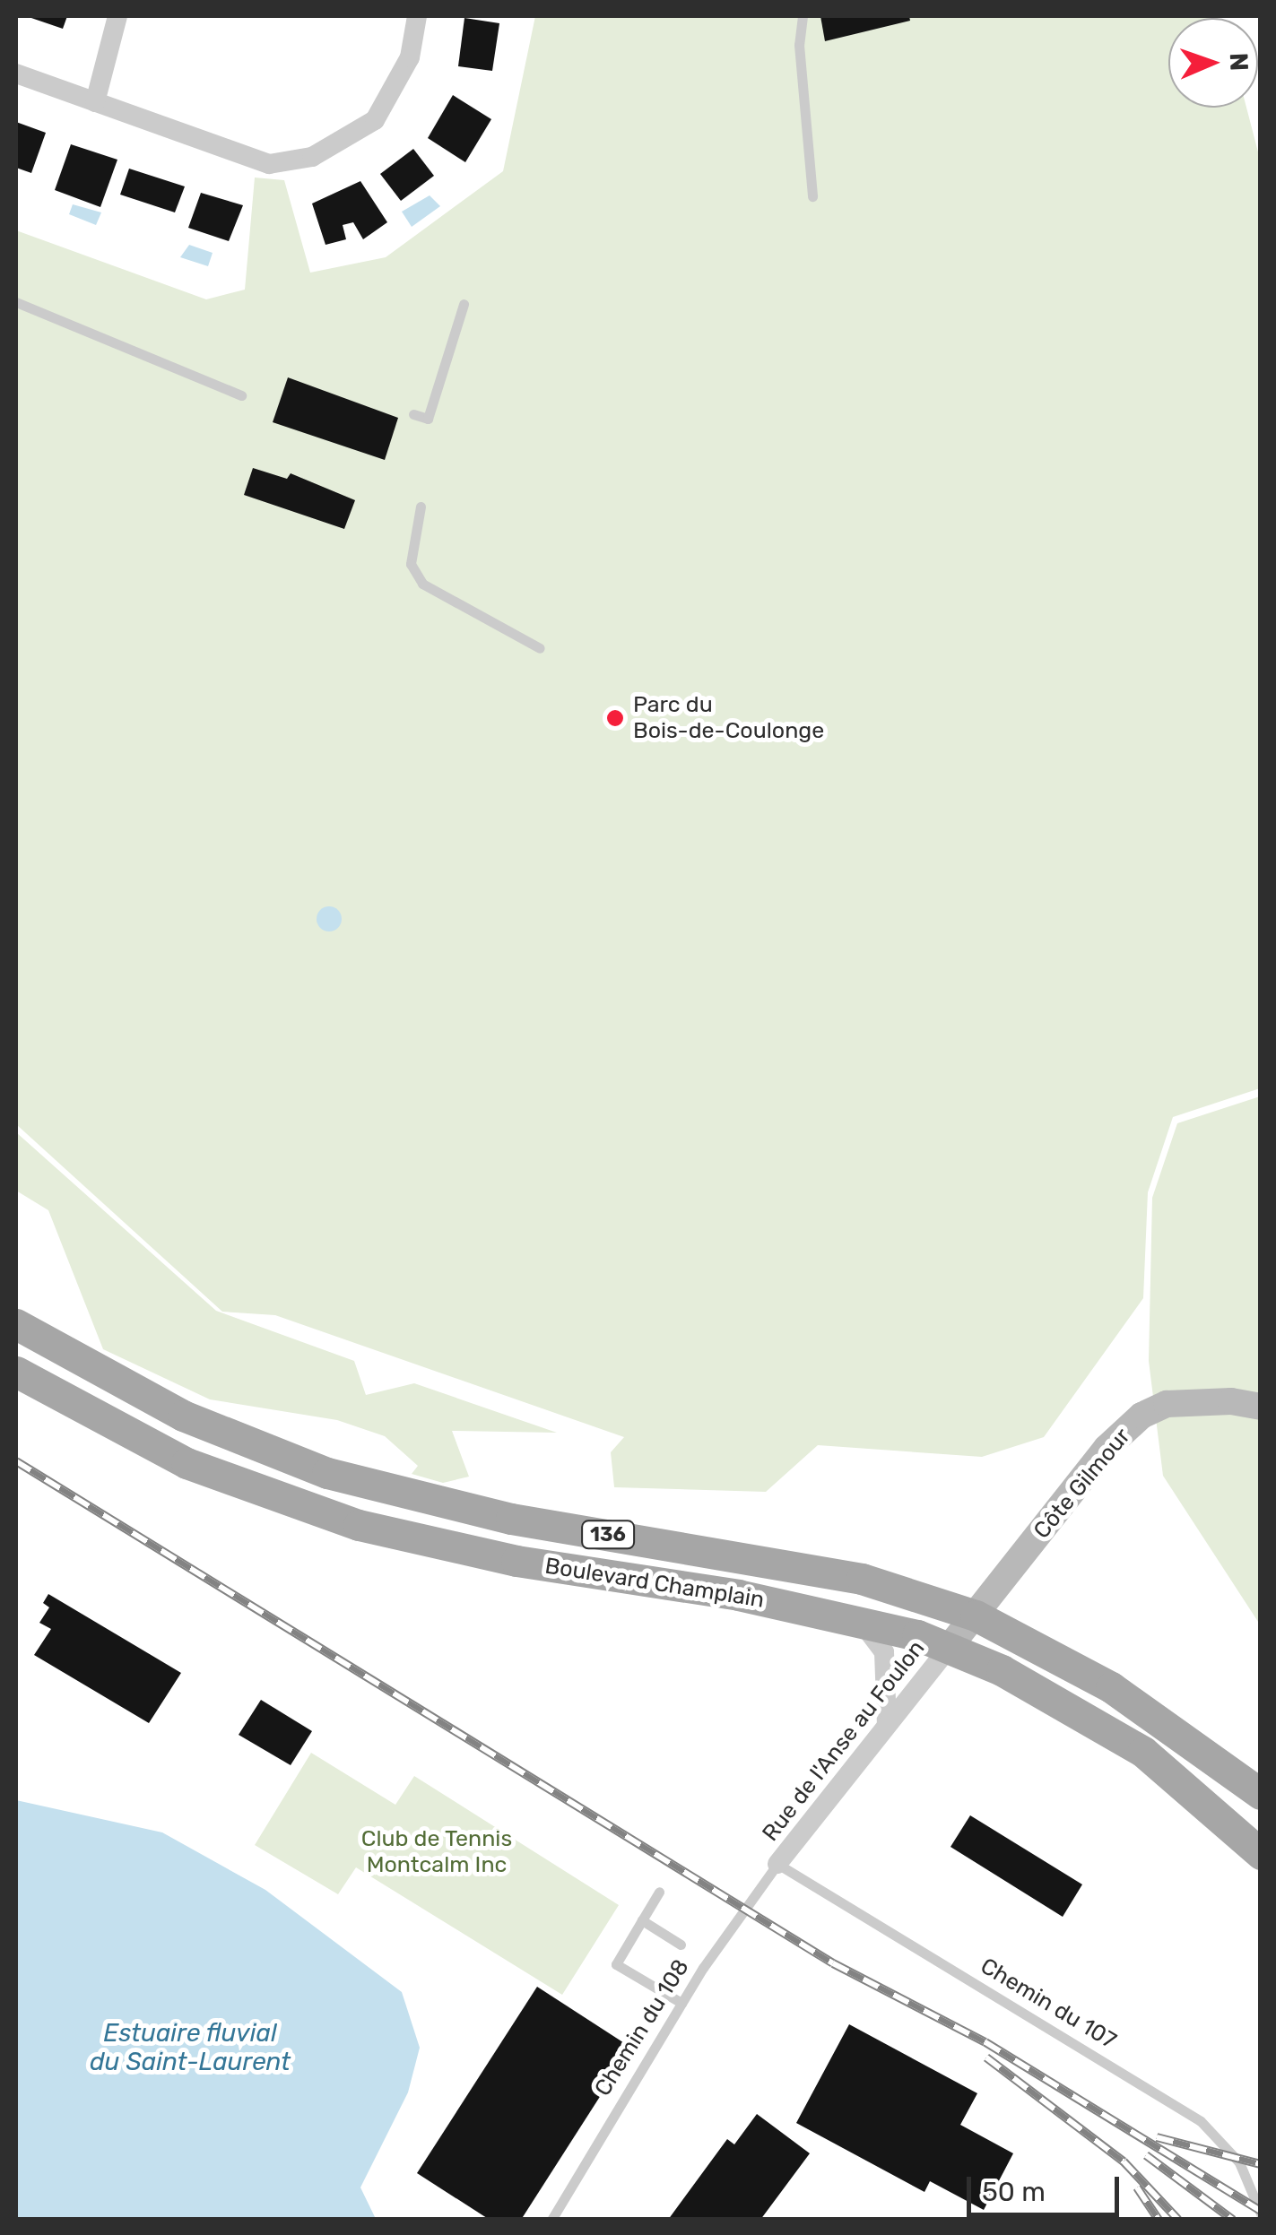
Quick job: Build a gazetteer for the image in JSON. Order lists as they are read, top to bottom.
{
  "streets": {
    "main road": ["136", "Boulevard Champlain"],
    "street": ["Côte Gilmour", "Rue de l'Anse au Foulon"],
    "lane": ["Chemin du 107", "Chemin du 108"]
  },
  "crossings": [
    ["Côte Gilmour", "Boulevard Champlain"],
    ["Côte Gilmour", "Rue de l'Anse au Foulon"],
    ["Boulevard Champlain", "Rue de l'Anse au Foulon"],
    ["Rue de l'Anse au Foulon", "Chemin du 107"],
    ["Rue de l'Anse au Foulon", "Chemin du 108"],
    ["Chemin du 107", "Chemin du 108"]
  ],
  "water": ["Estuaire fluvial du Saint-Laurent"],
  "parks": ["Club de Tennis Montcalm Inc"],
  "places": ["Parc du Bois-de-Coulonge"],
  "scale_bar": "50 m",
  "north": "right"
}
